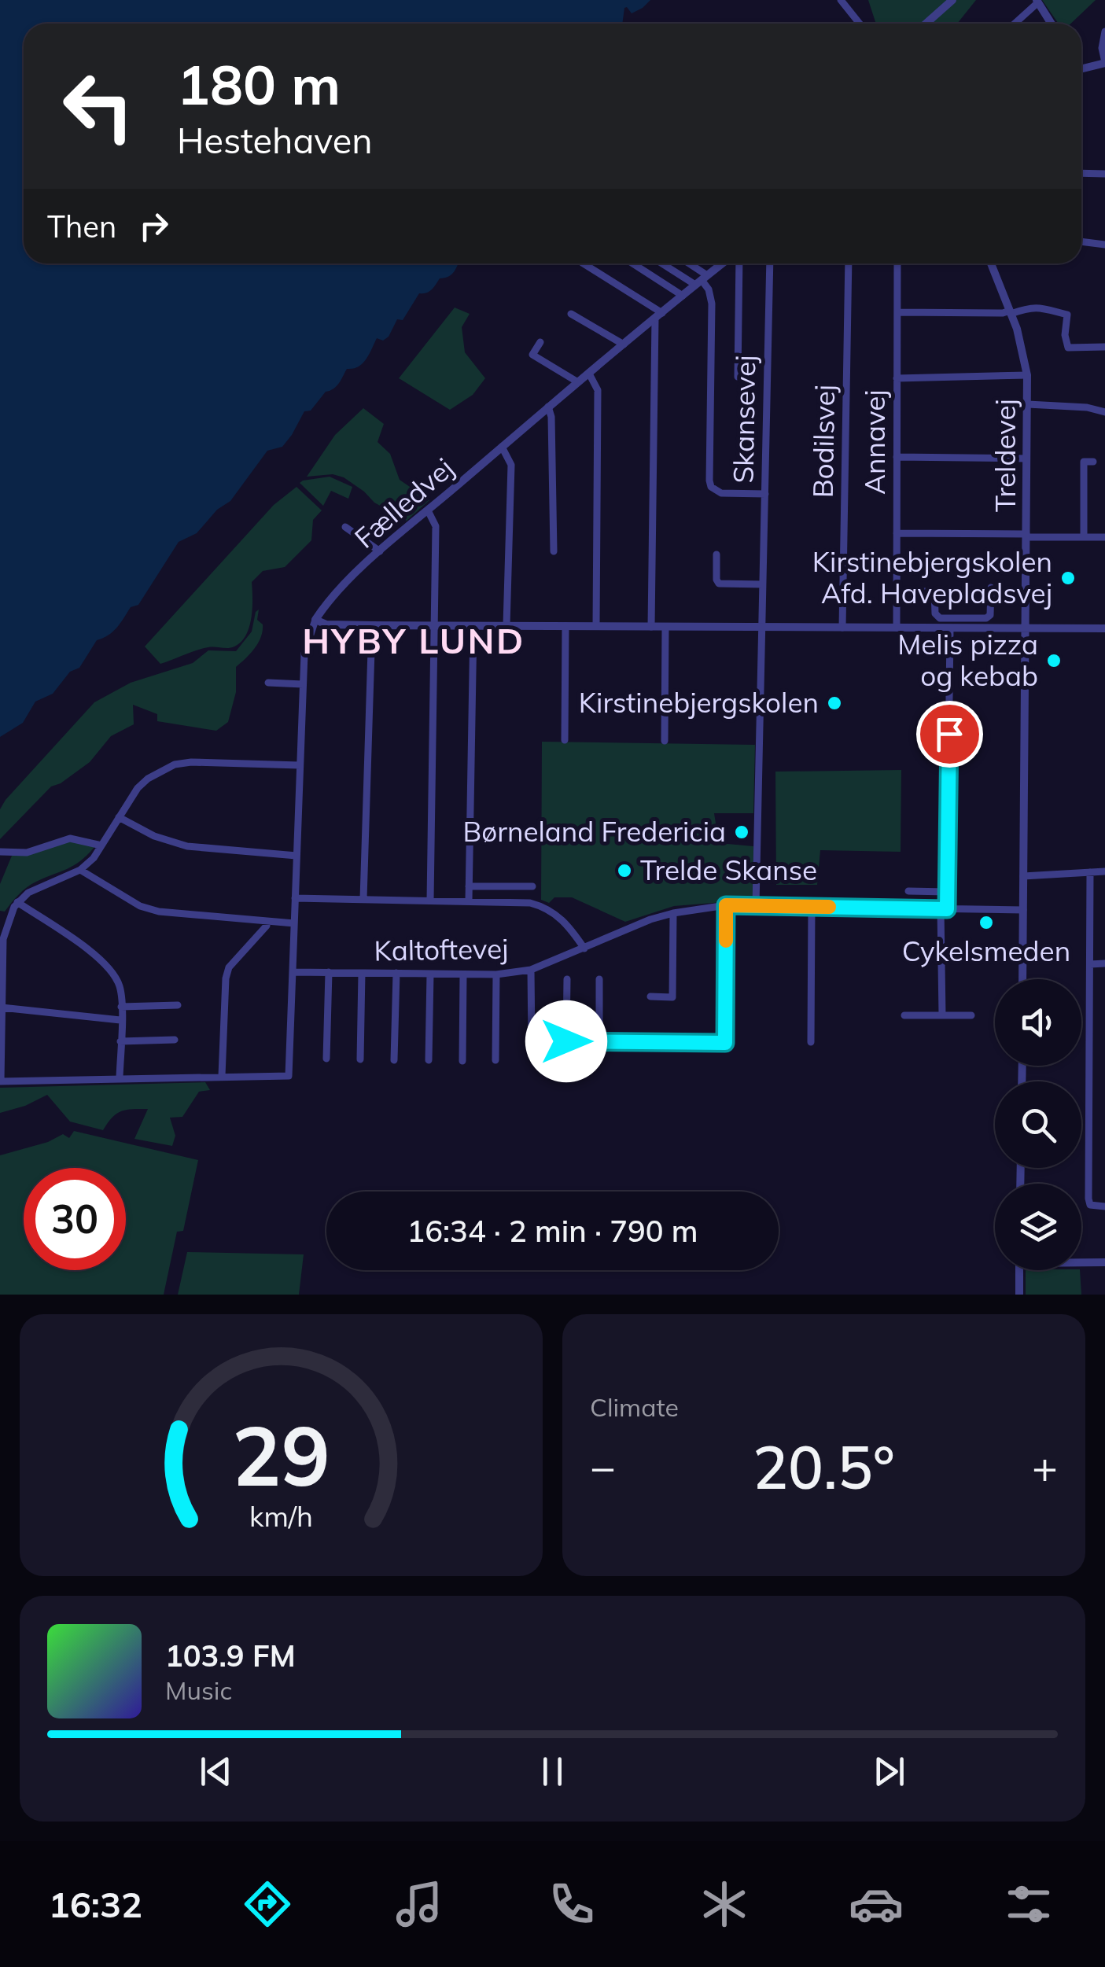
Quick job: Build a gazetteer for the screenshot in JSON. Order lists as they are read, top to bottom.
{
  "streets": {
    "street": [
      "Skansevej",
      "Bodilsvej",
      "Annavej",
      "Treldevej",
      "Fælledvej",
      "Kaltoftevej"
    ]
  },
  "crossings": [
    ["Skansevej", "Kaltoftevej"],
    ["Treldevej", "Kaltoftevej"],
    ["Fælledvej", "Kaltoftevej"]
  ],
  "districts": ["HYBY LUND"],
  "places": [
    "Kirstinebjergskolen Afd. Havepladsvej",
    "Melis pizza og kebab",
    "Kirstinebjergskolen",
    "Børneland Fredericia",
    "Trelde Skanse",
    "Cykelsmeden"
  ],
  "page": {
    "turn": ["180 m", "Hestehaven"],
    "then": "Then",
    "limit": "30",
    "trip": "16:34 · 2 min · 790 m",
    "tile": "Climate",
    "heat": ["−", "20.5°", "+"],
    "song": ["103.9 FM", "Music"],
    "tabs": "16:32",
    "gauge": ["29", "km/h"]
  }
}
